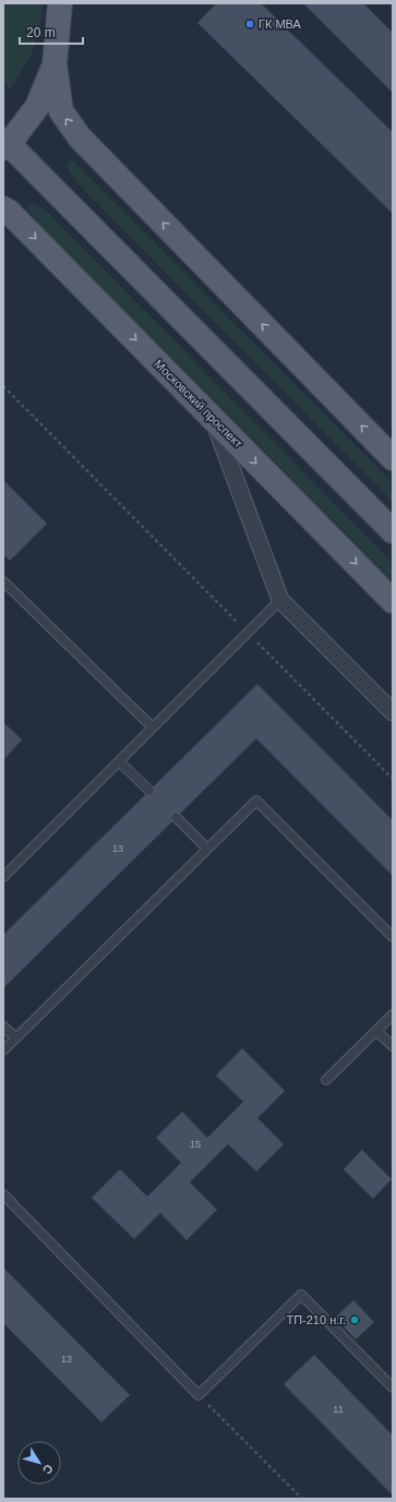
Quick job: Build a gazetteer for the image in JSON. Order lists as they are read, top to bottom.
{
  "streets": {
    "main road": ["Московский проспект"]
  },
  "places": ["ГК МВА", "ТП-210 н.г."],
  "house_numbers": [
    "13",
    "15",
    "13",
    "11"
  ],
  "scale_bar": "20 m",
  "north": "bottom right"
}
